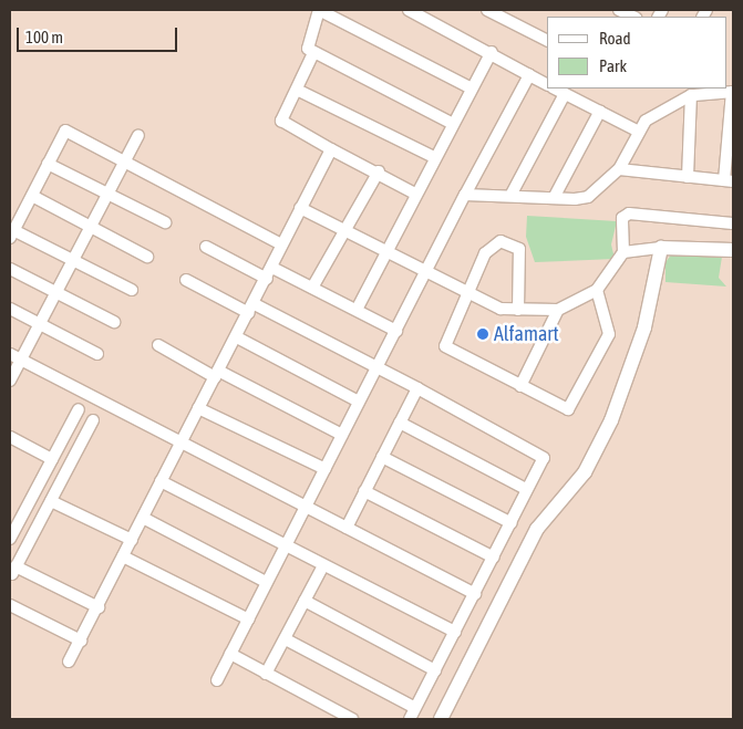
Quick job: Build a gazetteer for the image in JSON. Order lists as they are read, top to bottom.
{
  "places": ["Alfamart"],
  "legend": ["Road", "Park"],
  "scale_bar": "100 m"
}
